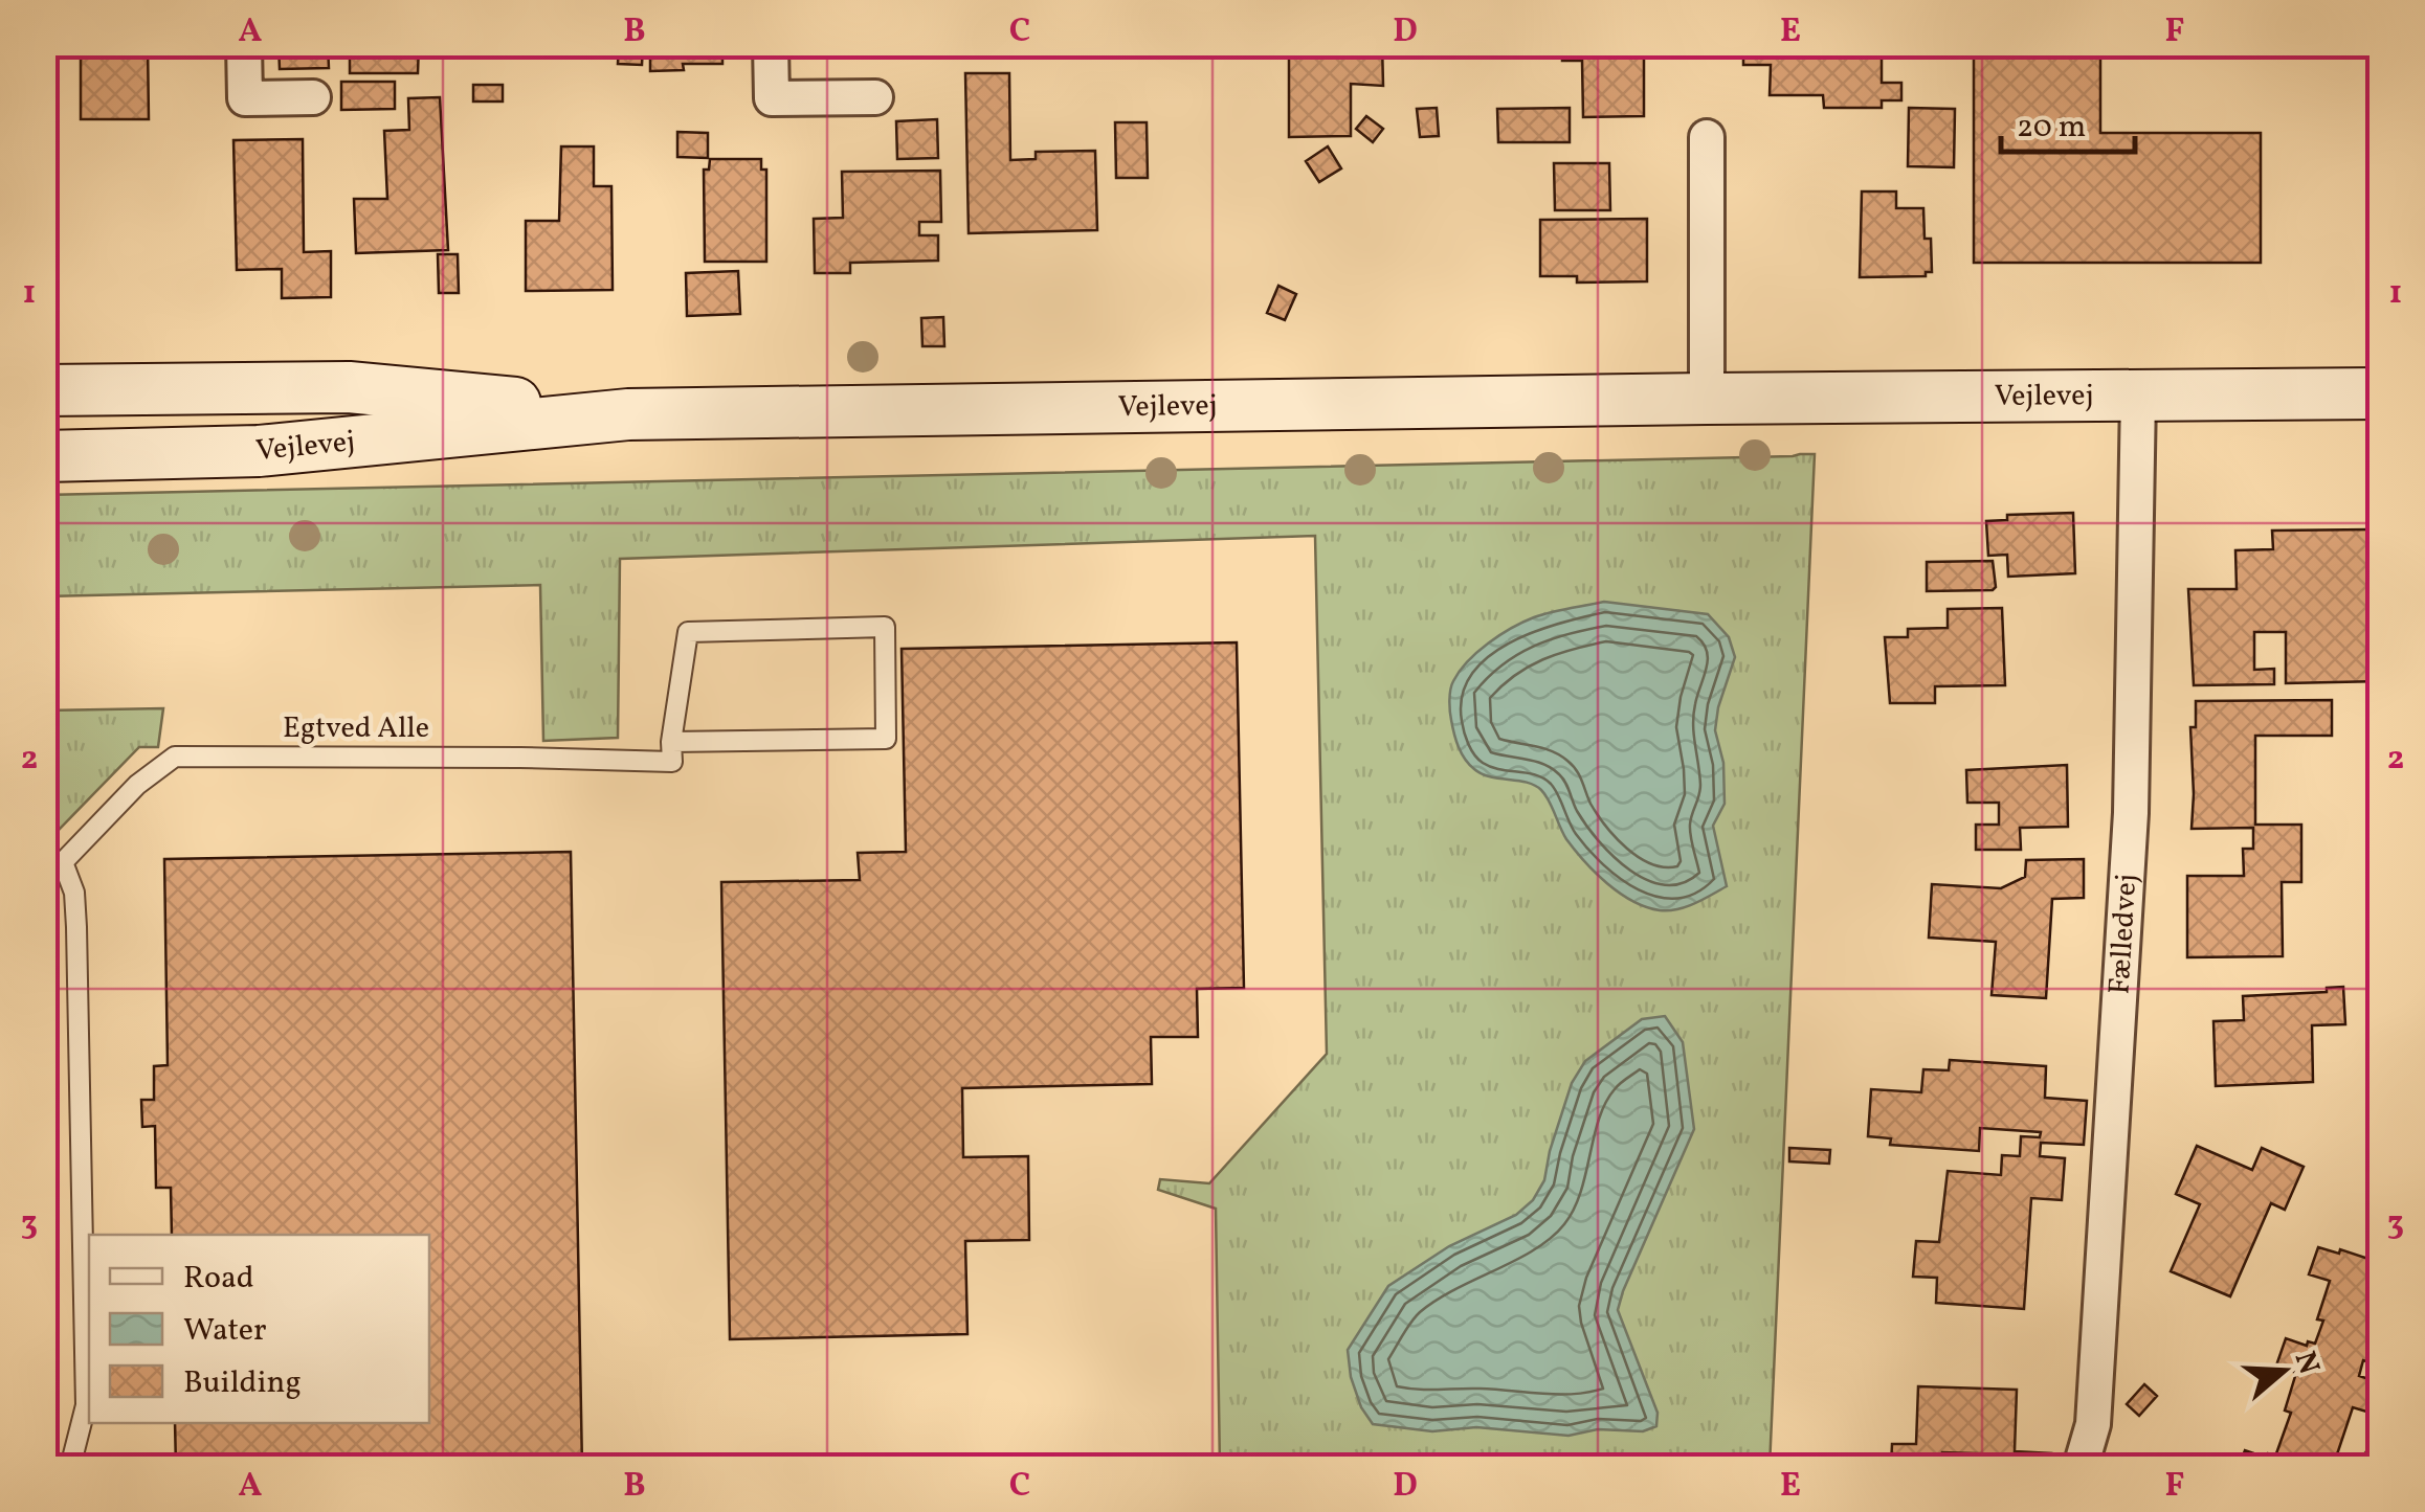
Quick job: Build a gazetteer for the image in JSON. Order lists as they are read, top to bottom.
{
  "streets": {
    "street": ["Vejlevej", "Fælledvej"],
    "lane": ["Egtved Alle"]
  },
  "crossings": [
    ["Vejlevej", "Fælledvej"]
  ],
  "legend": ["Road", "Water", "Building"],
  "scale_bar": "20 m",
  "north": "right",
  "grid": {
    "columns": [
      "A",
      "B",
      "C",
      "D",
      "E",
      "F"
    ],
    "rows": ["1", "2", "3"]
  }
}
